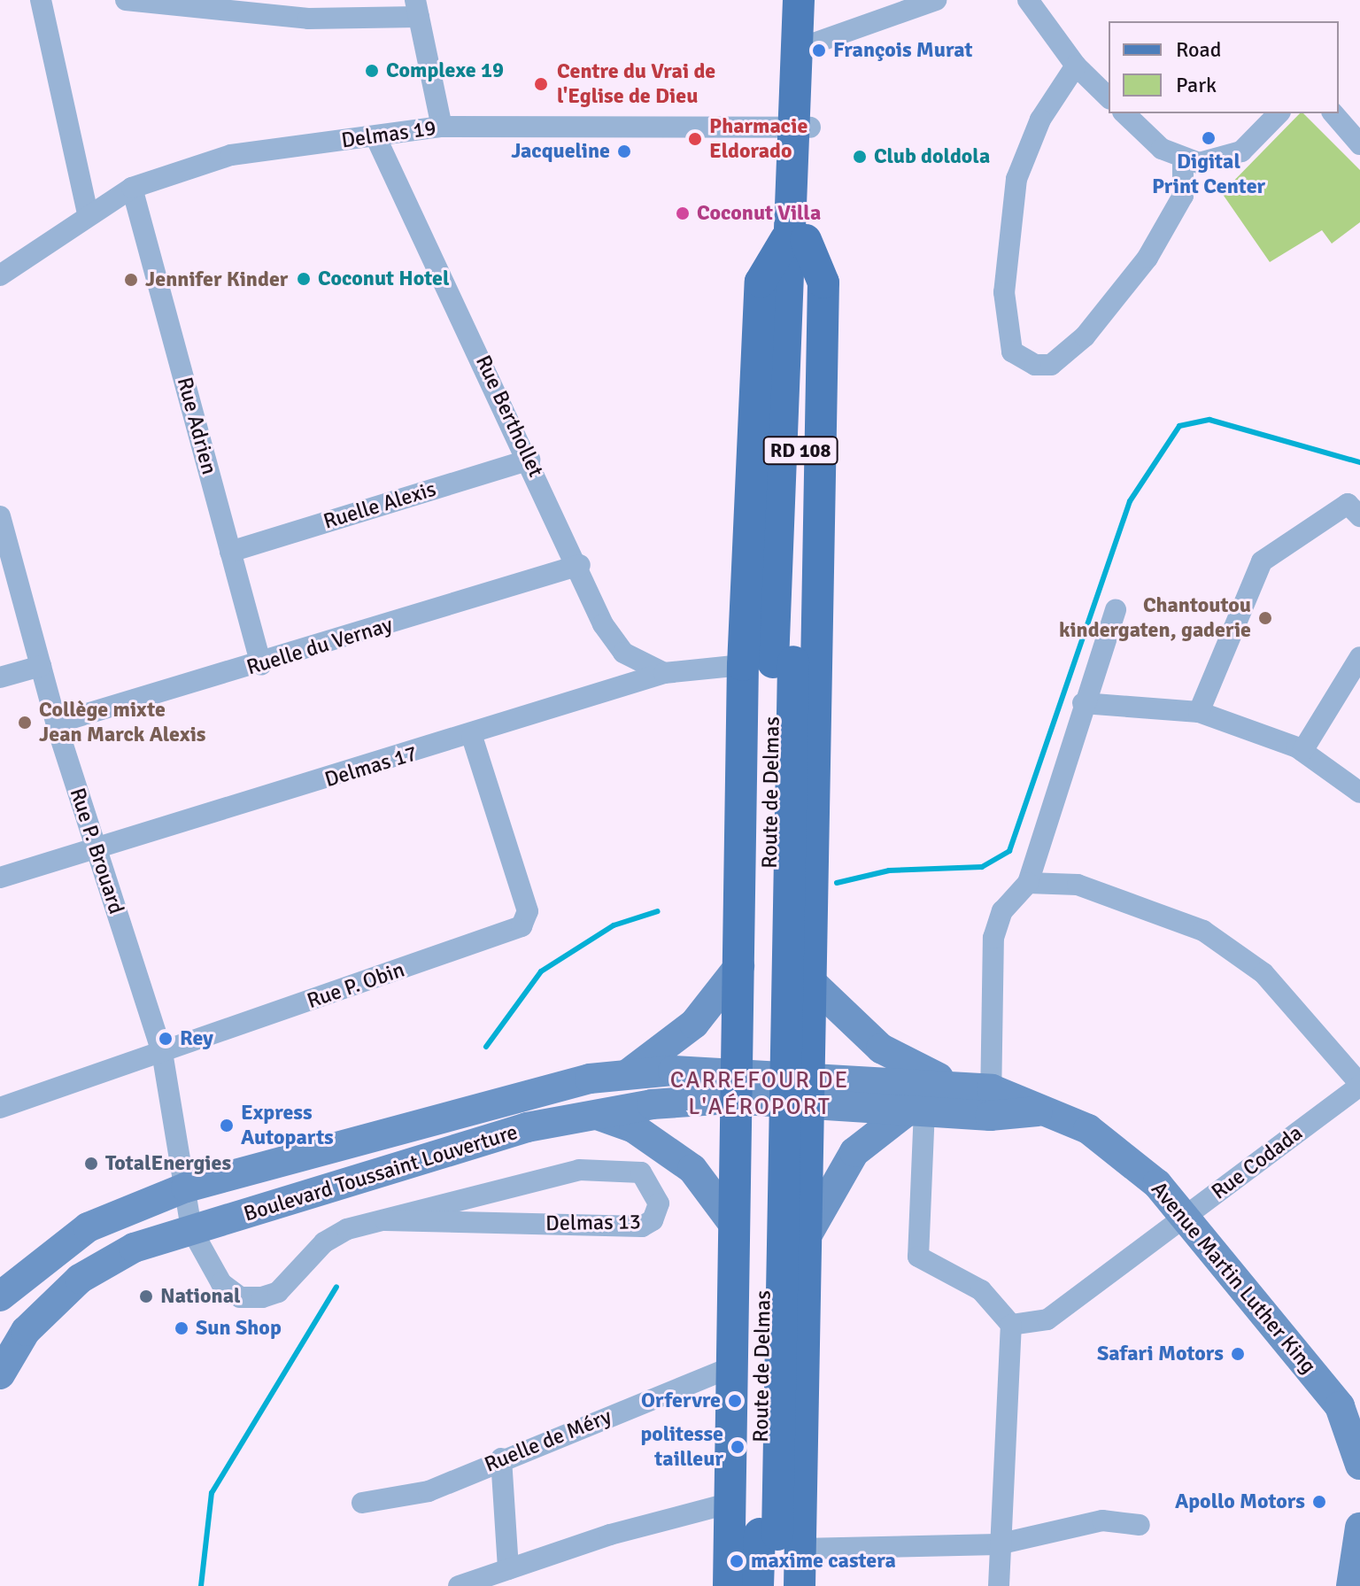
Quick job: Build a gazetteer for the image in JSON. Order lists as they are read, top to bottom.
{
  "streets": {
    "main road": [
      "RD 108",
      "Route de Delmas",
      "Boulevard Toussaint Louverture",
      "Avenue Martin Luther King"
    ],
    "street": [
      "Delmas 19",
      "Rue Berthollet",
      "Rue Adrien",
      "Ruelle Alexis",
      "Ruelle du Vernay",
      "Delmas 17",
      "Rue P. Brouard",
      "Rue P. Obin",
      "Rue Codada",
      "Delmas 13",
      "Ruelle de Méry"
    ]
  },
  "crossings": [
    ["Delmas 19", "Rue Berthollet"],
    ["Delmas 19", "Rue Adrien"],
    ["Delmas 19", "Route de Delmas"],
    ["Rue Berthollet", "Ruelle Alexis"],
    ["Rue Berthollet", "Ruelle du Vernay"],
    ["Rue Berthollet", "Delmas 17"],
    ["Rue Adrien", "Ruelle Alexis"],
    ["Rue Adrien", "Ruelle du Vernay"],
    ["Ruelle du Vernay", "Rue P. Brouard"],
    ["Delmas 17", "Route de Delmas"],
    ["Delmas 17", "Rue P. Brouard"],
    ["Delmas 17", "Rue P. Obin"],
    ["Rue P. Brouard", "Rue P. Obin"],
    ["Rue P. Brouard", "Boulevard Toussaint Louverture"],
    ["Rue P. Brouard", "Delmas 13"],
    ["Rue Codada", "Avenue Martin Luther King"],
    ["Boulevard Toussaint Louverture", "Delmas 13"]
  ],
  "districts": ["CARREFOUR DE L'AÉROPORT"],
  "places": [
    "François Murat",
    "Complexe 19",
    "Centre du Vrai de l'Eglise de Dieu",
    "Digital Print Center",
    "Pharmacie Eldorado",
    "Jacqueline",
    "Club doldola",
    "Coconut Villa",
    "Coconut Hotel",
    "Jennifer Kinder",
    "Chantoutou kindergaten, gaderie",
    "Collège mixte Jean Marck Alexis",
    "Rey",
    "Express Autoparts",
    "TotalEnergies",
    "National",
    "Sun Shop",
    "Safari Motors",
    "Orfervre",
    "politesse tailleur",
    "Apollo Motors",
    "maxime castera"
  ],
  "legend": ["Road", "Park"]
}
